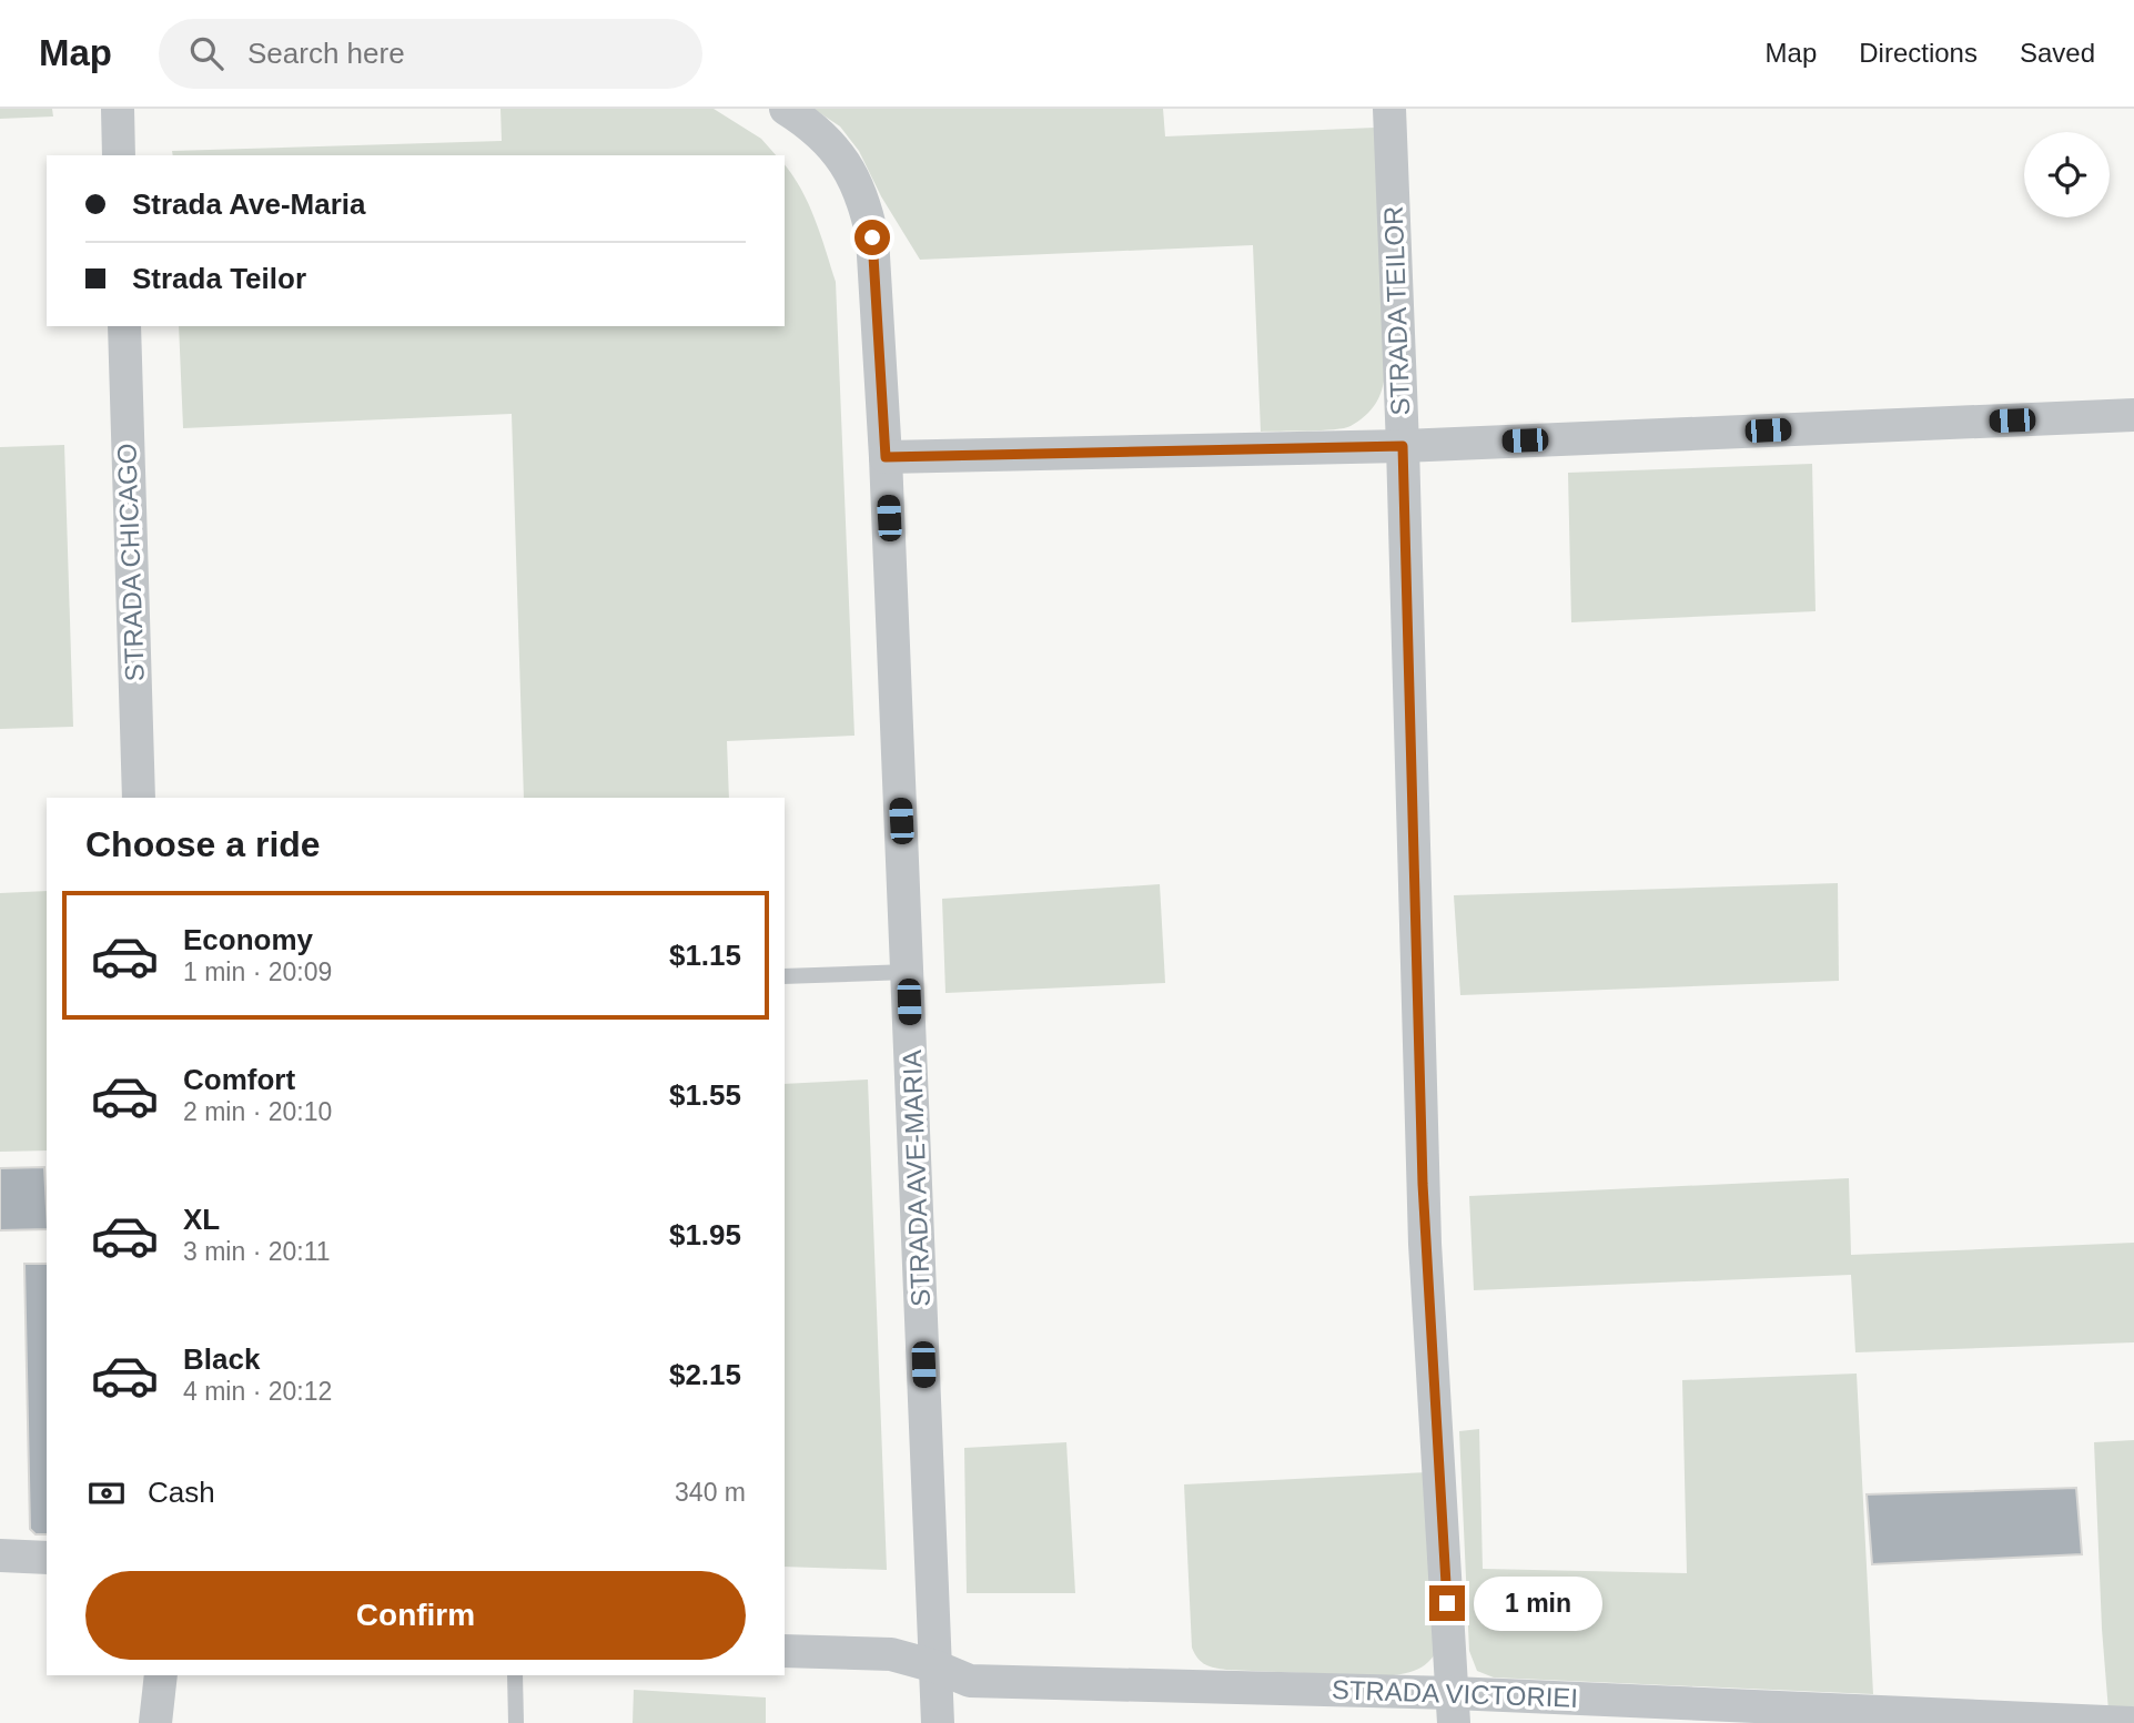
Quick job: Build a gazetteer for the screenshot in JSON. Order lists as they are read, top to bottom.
{
  "streets": {
    "street": [
      "STRADA TEILOR",
      "STRADA CHICAGO",
      "STRADA AVE-MARIA",
      "STRADA VICTORIEI"
    ]
  },
  "crossings": [
    ["STRADA TEILOR", "STRADA VICTORIEI"],
    ["STRADA AVE-MARIA", "STRADA VICTORIEI"]
  ],
  "page": {
    "header": "Map",
    "search": "Search here",
    "nav": ["Map", "Directions", "Saved"],
    "banner": ["Strada Ave-Maria", "Strada Teilor"],
    "heading": "Choose a ride",
    "list": [
      {
        "name": "Economy",
        "note": "1 min · 20:09",
        "value": "$1.15"
      },
      {
        "name": "Comfort",
        "note": "2 min · 20:10",
        "value": "$1.55"
      },
      {
        "name": "XL",
        "note": "3 min · 20:11",
        "value": "$1.95"
      },
      {
        "name": "Black",
        "note": "4 min · 20:12",
        "value": "$2.15"
      }
    ],
    "pay": ["Cash", "340 m"],
    "buttons": "Confirm",
    "bubble": "1 min"
  }
}
